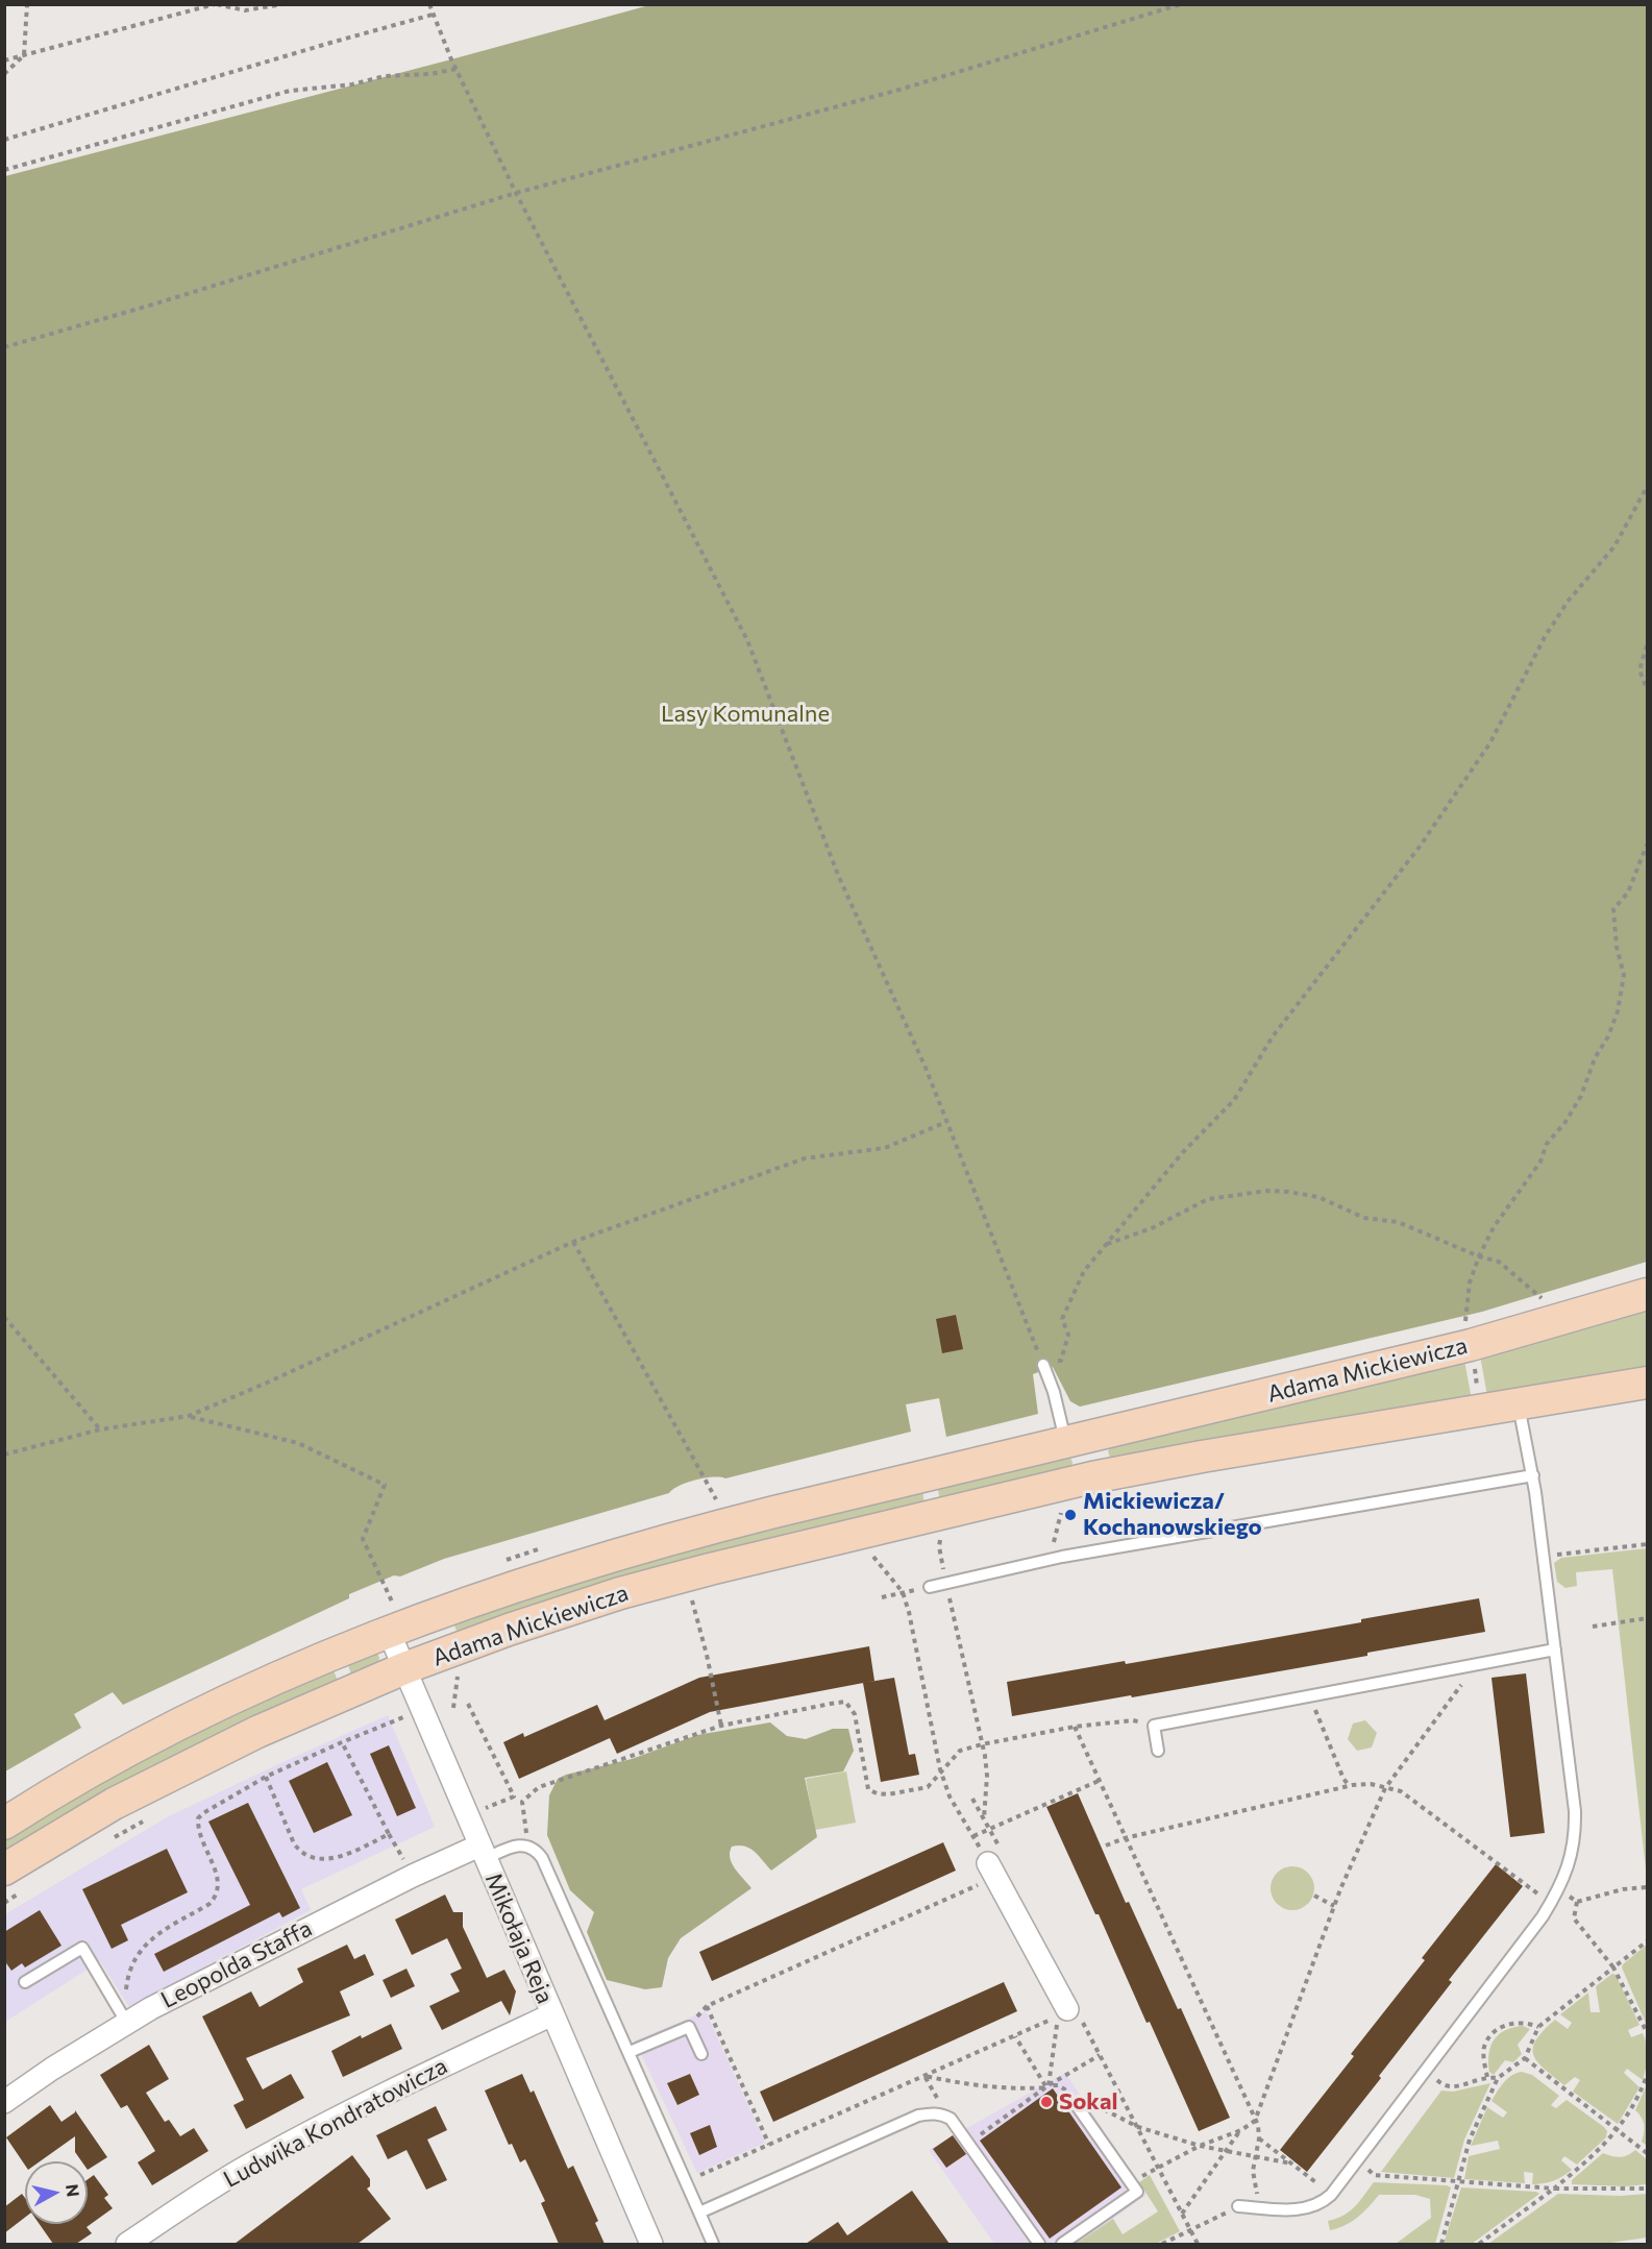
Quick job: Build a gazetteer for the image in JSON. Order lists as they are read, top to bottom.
{
  "streets": {
    "street": [
      "Adama Mickiewicza",
      "Mikołaja Reja",
      "Leopolda Staffa",
      "Ludwika Kondratowicza"
    ]
  },
  "crossings": [
    ["Adama Mickiewicza", "Mikołaja Reja"],
    ["Mikołaja Reja", "Leopolda Staffa"],
    ["Mikołaja Reja", "Ludwika Kondratowicza"]
  ],
  "parks": ["Lasy Komunalne"],
  "places": ["Mickiewicza/ Kochanowskiego", "Sokal"],
  "north": "right"
}
